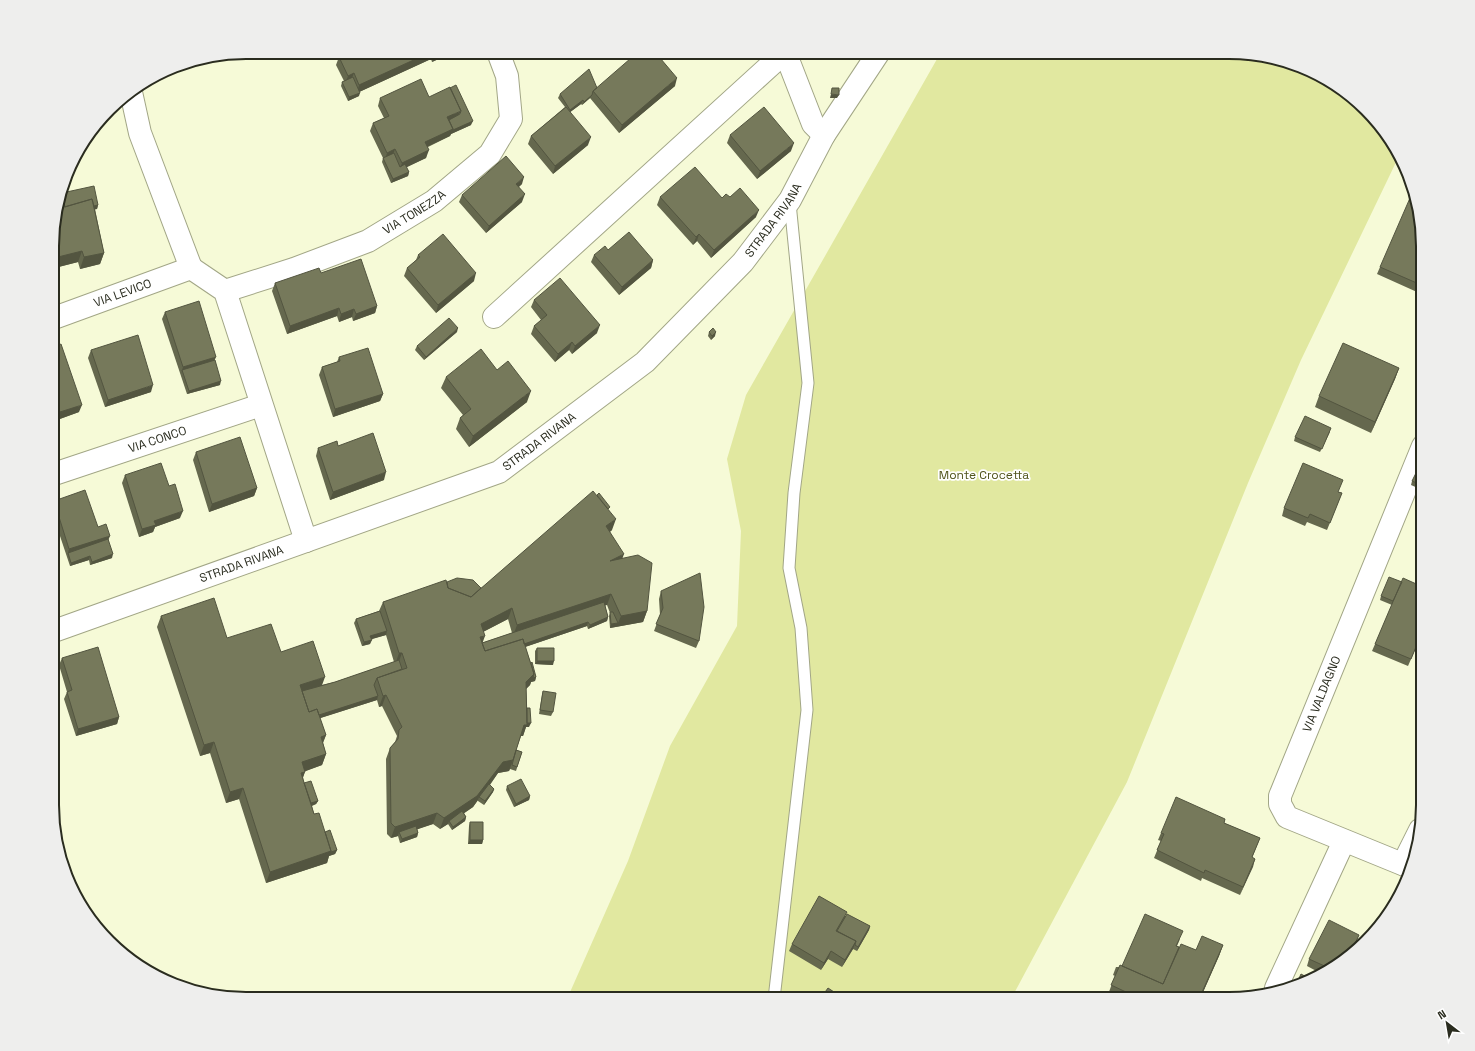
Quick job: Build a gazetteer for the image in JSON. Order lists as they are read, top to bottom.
{
  "streets": {
    "street": [
      "VIA TONEZZA",
      "STRADA RIVANA",
      "VIA LEVICO",
      "VIA CONCO",
      "VIA VALDAGNO"
    ]
  },
  "parks": ["Monte Crocetta"],
  "north": "top left"
}
